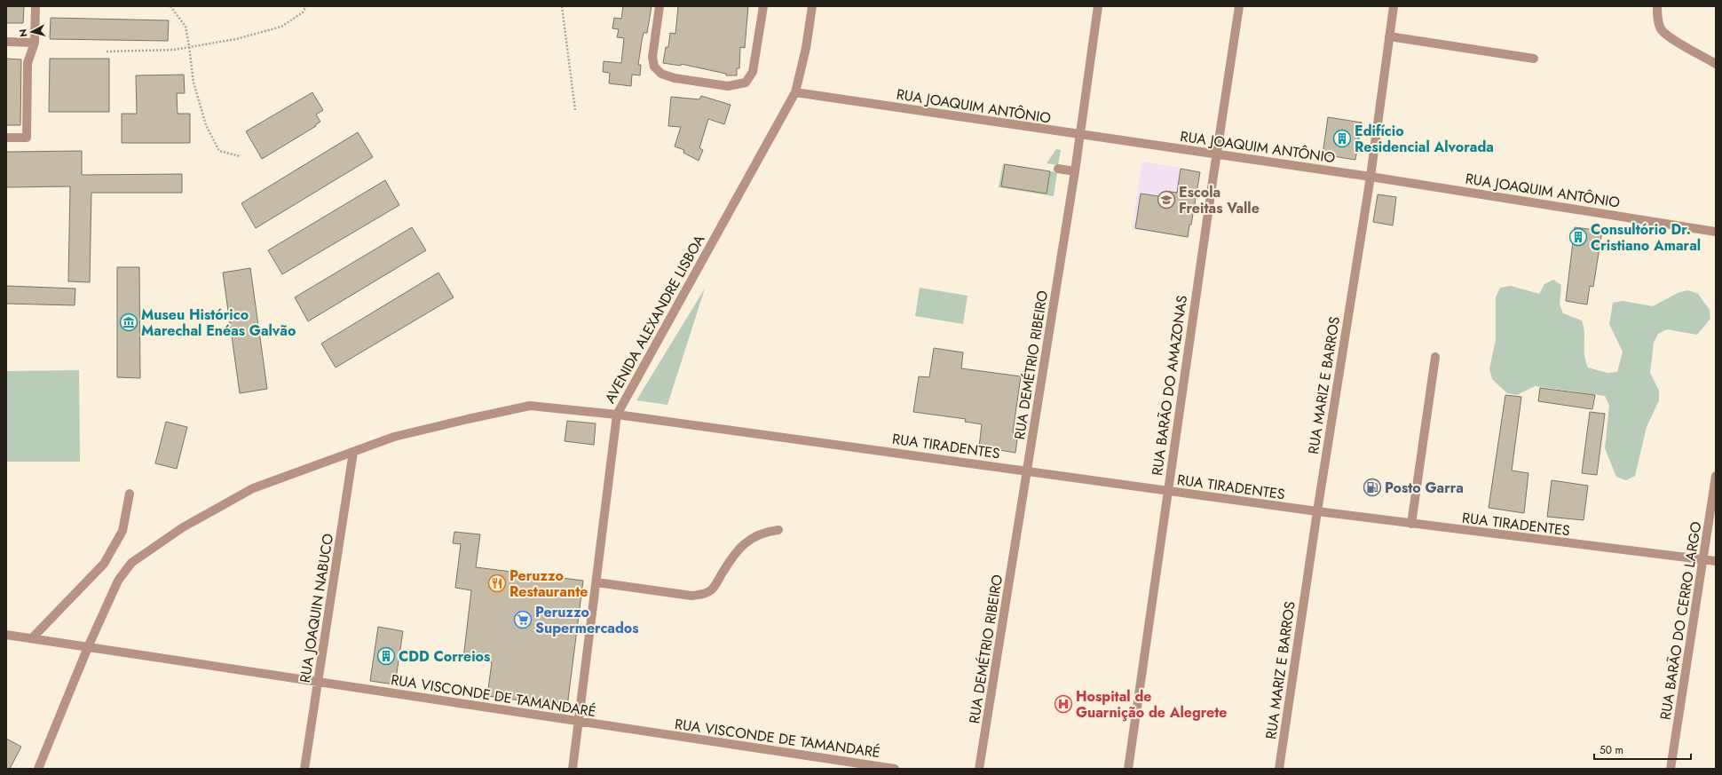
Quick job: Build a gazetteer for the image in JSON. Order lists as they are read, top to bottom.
{
  "streets": {
    "street": [
      "RUA JOAQUIM ANTÔNIO",
      "AVENIDA ALEXANDRE LISBOA",
      "RUA DEMÉTRIO RIBEIRO",
      "RUA BARÃO DO AMAZONAS",
      "RUA MARIZ E BARROS",
      "RUA TIRADENTES",
      "RUA JOAQUIN NABUCO",
      "RUA BARÃO DO CERRO LARGO",
      "RUA VISCONDE DE TAMANDARÉ"
    ]
  },
  "crossings": [
    ["RUA JOAQUIM ANTÔNIO", "AVENIDA ALEXANDRE LISBOA"],
    ["RUA JOAQUIM ANTÔNIO", "RUA DEMÉTRIO RIBEIRO"],
    ["RUA JOAQUIM ANTÔNIO", "RUA BARÃO DO AMAZONAS"],
    ["RUA JOAQUIM ANTÔNIO", "RUA MARIZ E BARROS"],
    ["AVENIDA ALEXANDRE LISBOA", "RUA TIRADENTES"],
    ["AVENIDA ALEXANDRE LISBOA", "RUA JOAQUIN NABUCO"],
    ["AVENIDA ALEXANDRE LISBOA", "RUA VISCONDE DE TAMANDARÉ"],
    ["RUA DEMÉTRIO RIBEIRO", "RUA TIRADENTES"],
    ["RUA BARÃO DO AMAZONAS", "RUA TIRADENTES"],
    ["RUA MARIZ E BARROS", "RUA TIRADENTES"],
    ["RUA TIRADENTES", "RUA BARÃO DO CERRO LARGO"],
    ["RUA JOAQUIN NABUCO", "RUA VISCONDE DE TAMANDARÉ"]
  ],
  "places": {
    "building": ["Edifício Residencial Alvorada", "Consultório Dr. Cristiano Amaral", "CDD Correios"],
    "school or university": ["Escola Freitas Valle"],
    "museum": ["Museu Histórico Marechal Enéas Galvão"],
    "fuel station": ["Posto Garra"],
    "restaurant": ["Peruzzo Restaurante"],
    "supermarket": ["Peruzzo Supermercados"],
    "hospital": ["Hospital de Guarnição de Alegrete"]
  },
  "scale_bar": "50 m",
  "north": "left"
}
